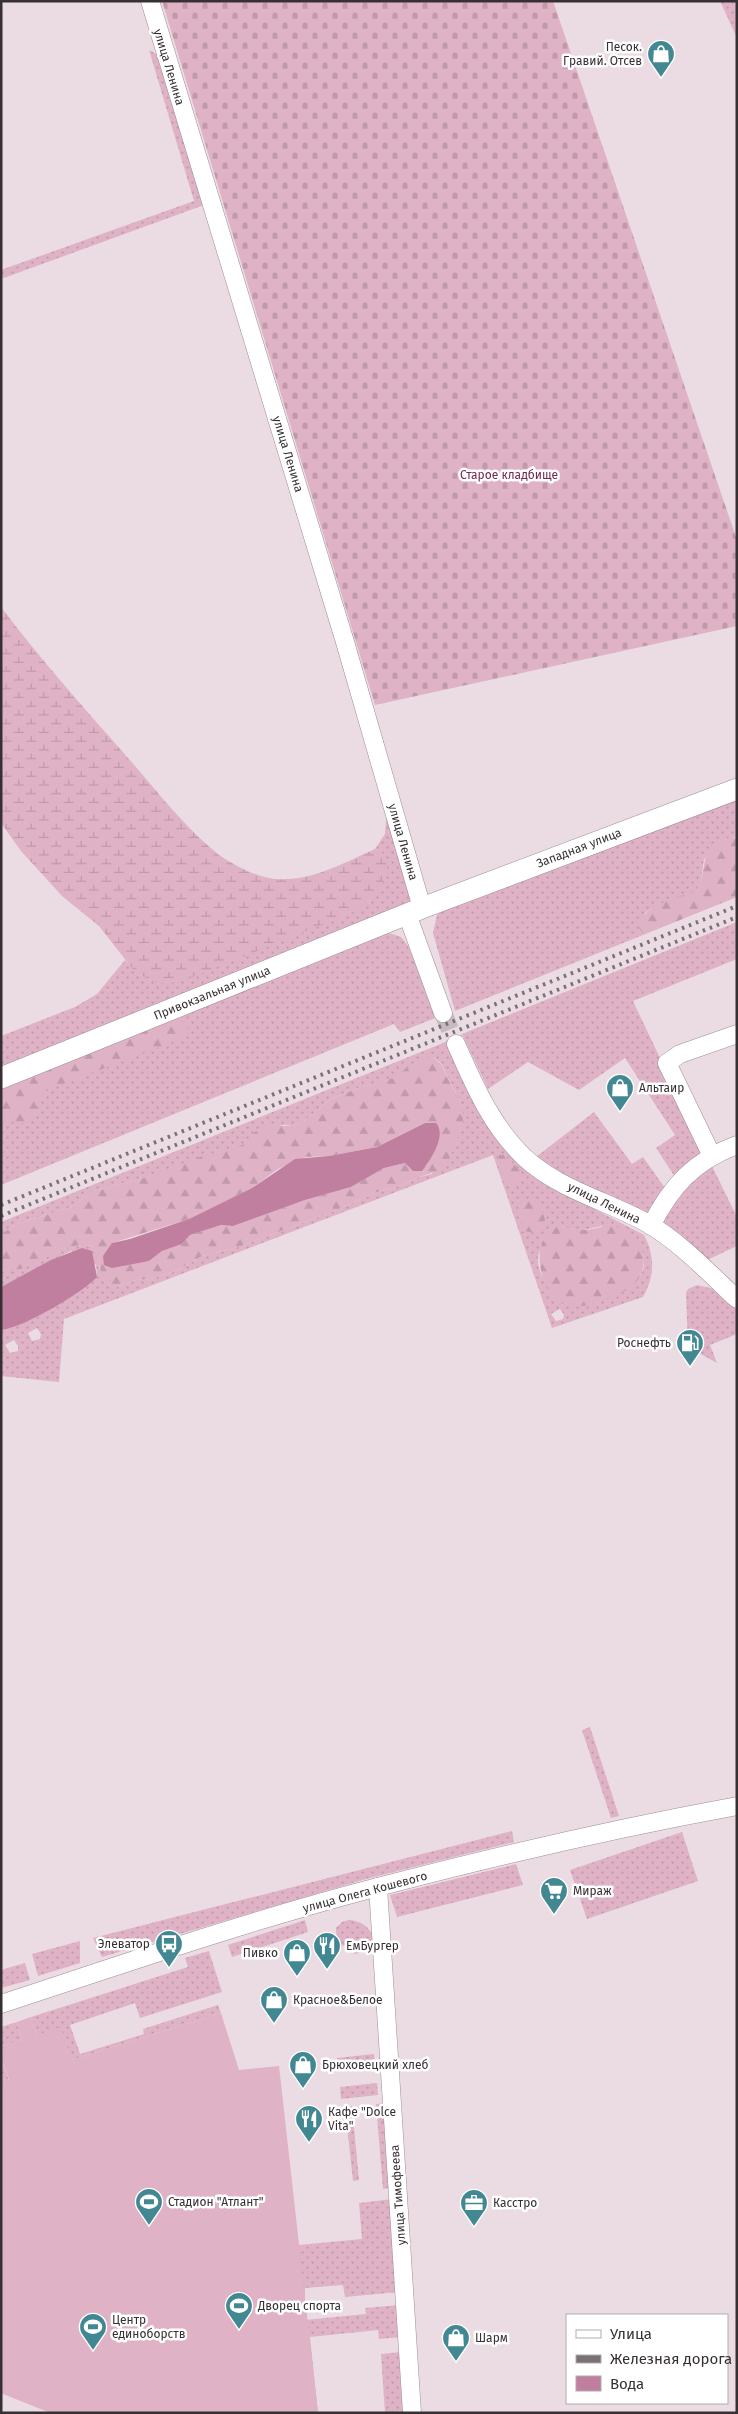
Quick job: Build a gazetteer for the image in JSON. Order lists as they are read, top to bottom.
{
  "streets": {
    "main road": ["Западная улица", "Привокзальная улица"],
    "street": ["улица Ленина", "улица Олега Кошевого", "улица Тимофеева"]
  },
  "crossings": [
    ["улица Ленина", "Западная улица"],
    ["улица Ленина", "Привокзальная улица"],
    ["Западная улица", "Привокзальная улица"],
    ["улица Олега Кошевого", "улица Тимофеева"]
  ],
  "parks": ["Старое кладбище"],
  "places": {
    "shop": [
      "Песок. Гравий. Отсев",
      "Альтаир",
      "Пивко",
      "Красное&Белое",
      "Брюховецкий хлеб",
      "Шарм"
    ],
    "fuel station": ["Роснефть"],
    "supermarket": ["Мираж"],
    "bus stop": ["Элеватор"],
    "restaurant": ["ЕмБургер", "Кафе \"Dolce Vita\""],
    "sports": ["Стадион \"Атлант\"", "Дворец спорта", "Центр единоборств"],
    "office": ["Касстро"]
  },
  "legend": ["Улица", "Железная дорога", "Вода"]
}
